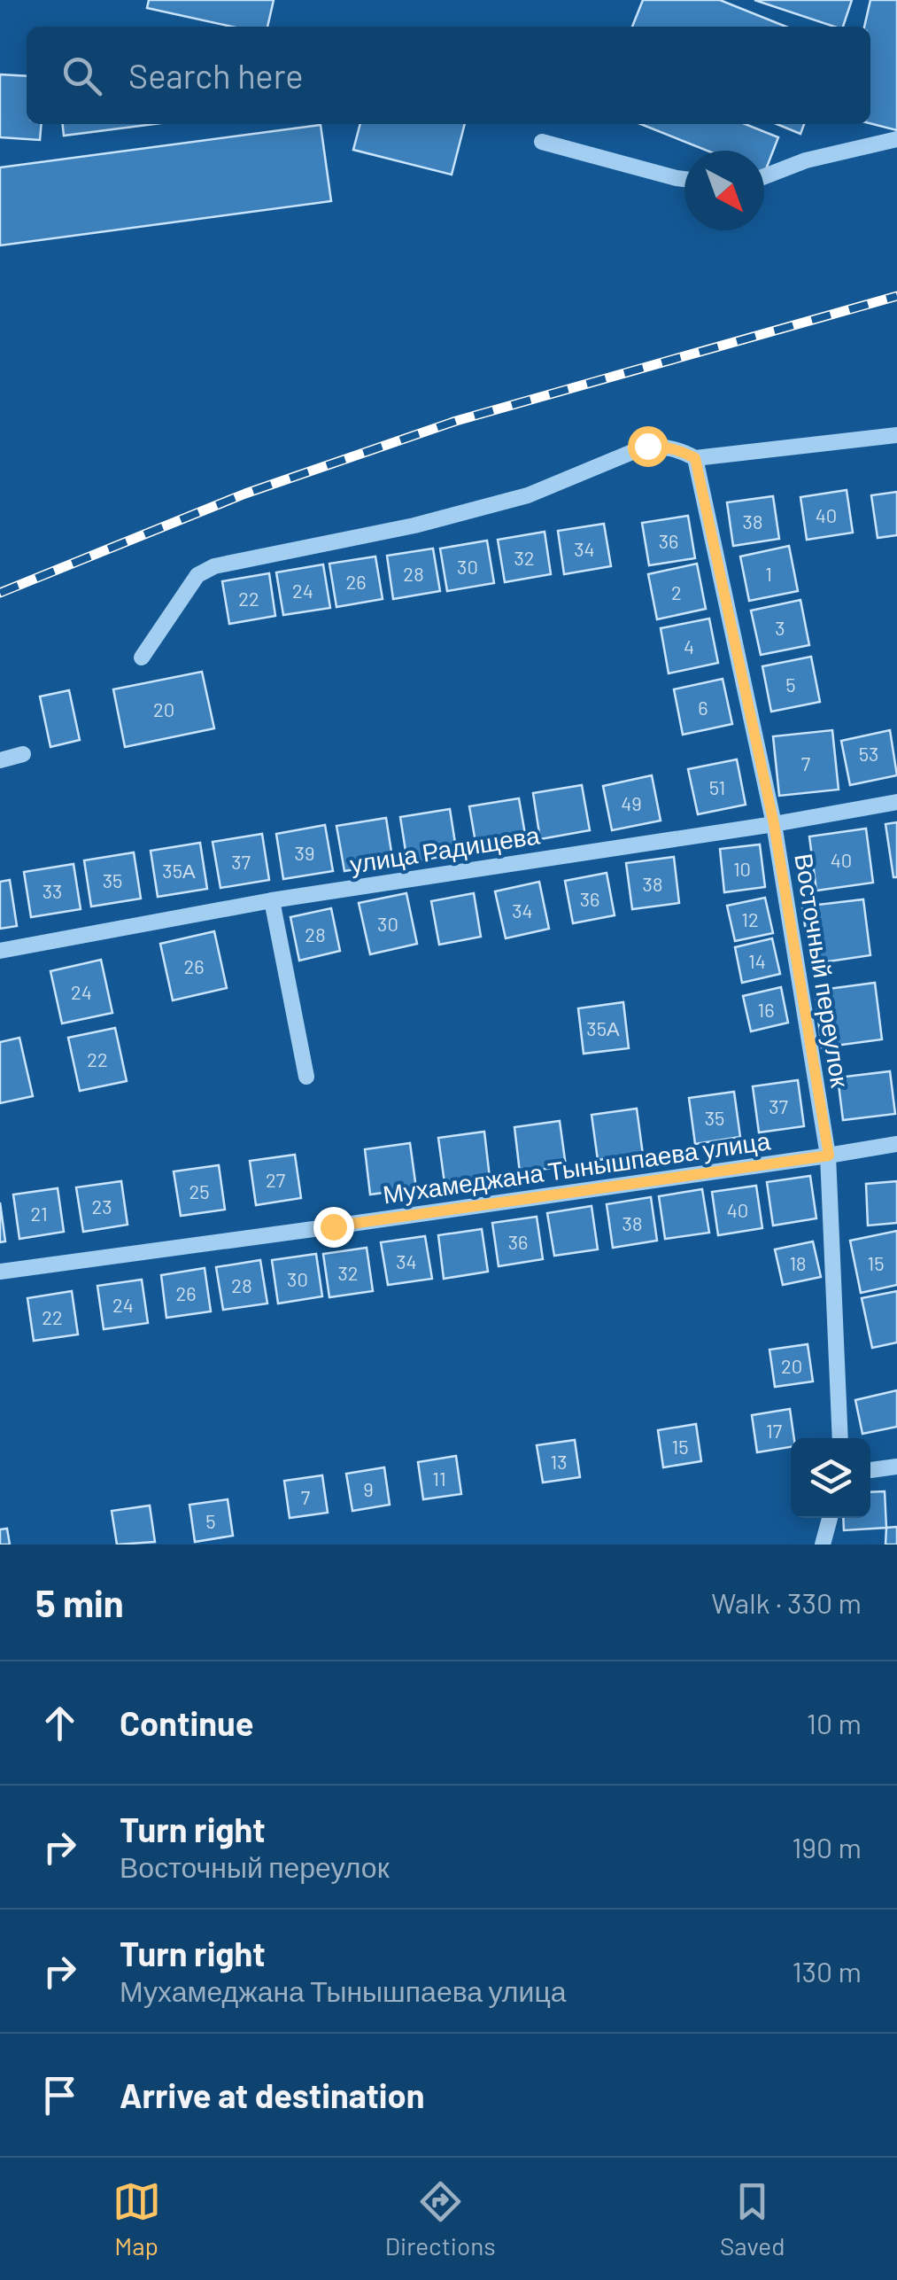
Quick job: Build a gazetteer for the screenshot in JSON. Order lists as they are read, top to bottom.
{
  "streets": {
    "street": ["улица Радищева", "Восточный переулок", "Мухамеджана Тынышпаева улица"]
  },
  "crossings": [
    ["улица Радищева", "Восточный переулок"],
    ["Восточный переулок", "Мухамеджана Тынышпаева улица"]
  ],
  "house_numbers": [
    "40",
    "38",
    "36",
    "34",
    "32",
    "30",
    "28",
    "1",
    "26",
    "24",
    "2",
    "22",
    "3",
    "4",
    "5",
    "6",
    "20",
    "53",
    "7",
    "51",
    "49",
    "39",
    "40",
    "37",
    "10",
    "35А",
    "35",
    "38",
    "33",
    "36",
    "34",
    "12",
    "30",
    "28",
    "14",
    "26",
    "24",
    "16",
    "35А",
    "22",
    "37",
    "35",
    "27",
    "25",
    "23",
    "40",
    "21",
    "38",
    "36",
    "34",
    "18",
    "15",
    "32",
    "30",
    "28",
    "26",
    "24",
    "22",
    "20",
    "17",
    "15",
    "13",
    "11",
    "9",
    "7",
    "5"
  ],
  "north": "bottom right",
  "page": {
    "search": "Search here",
    "heading": ["5 min", "Walk · 330 m"],
    "list": [
      ["Continue", "10 m"],
      ["Turn right", "Восточный переулок", "190 m"],
      ["Turn right", "Мухамеджана Тынышпаева улица", "130 m"],
      "Arrive at destination"
    ],
    "nav": ["Map", "Directions", "Saved"]
  }
}
